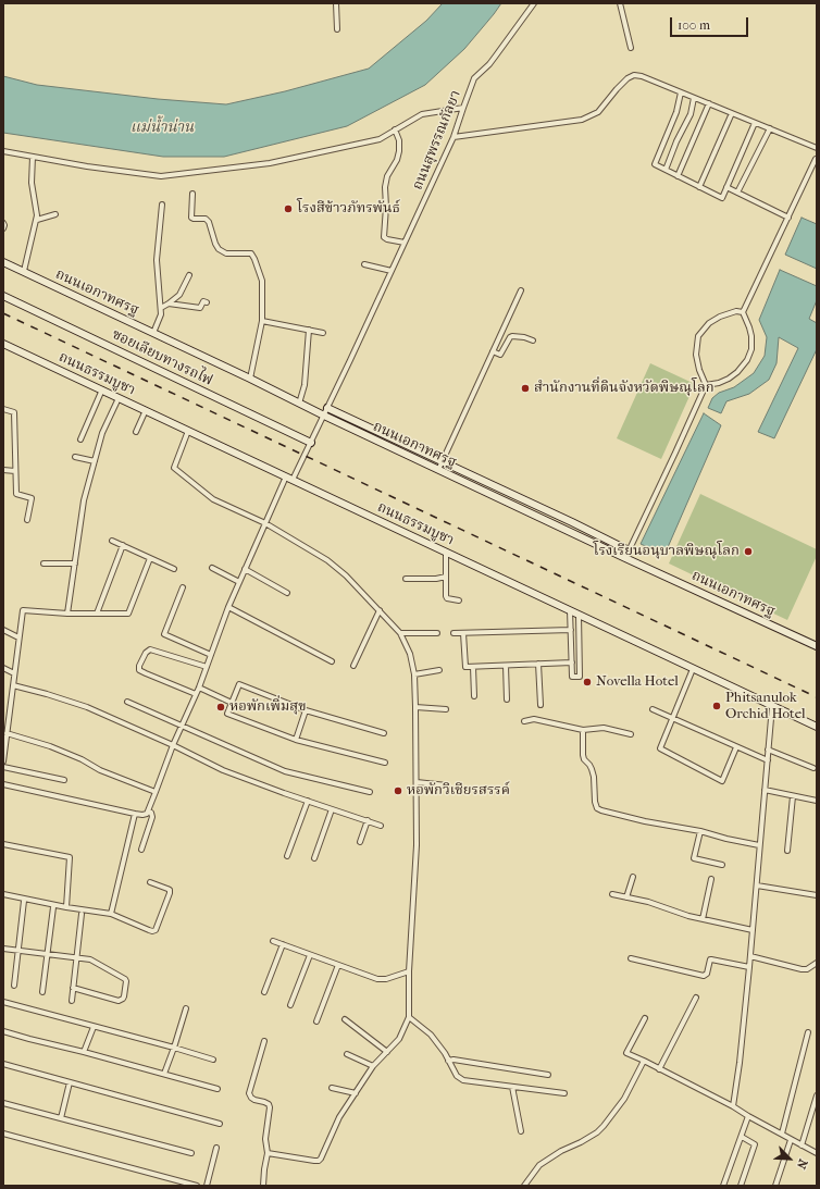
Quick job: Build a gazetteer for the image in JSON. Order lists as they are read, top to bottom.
{
  "streets": {
    "main road": ["ถนนเอกาทศรฐ", "ซอยเลียบทางรถไฟ", "ถนนธรรมบูชา"],
    "street": ["ถนนสุพรรณกัลยา"]
  },
  "crossings": [
    ["ถนนสุพรรณกัลยา", "ถนนเอกาทศรฐ"],
    ["ถนนสุพรรณกัลยา", "ซอยเลียบทางรถไฟ"],
    ["ถนนสุพรรณกัลยา", "ถนนธรรมบูชา"]
  ],
  "water": ["แม่น้ำน่าน"],
  "places": [
    "โรงสีข้าวภัทรพันธ์",
    "สำนักงานที่ดินจังหวัดพิษณุโลก",
    "โรงเรียนอนุบาลพิษณุโลก",
    "Novella Hotel",
    "Phitsanulok Orchid Hotel",
    "หอพักเพิ่มสุข",
    "หอพักวิเชียรสรรค์"
  ],
  "scale_bar": "100 m",
  "north": "bottom right"
}
